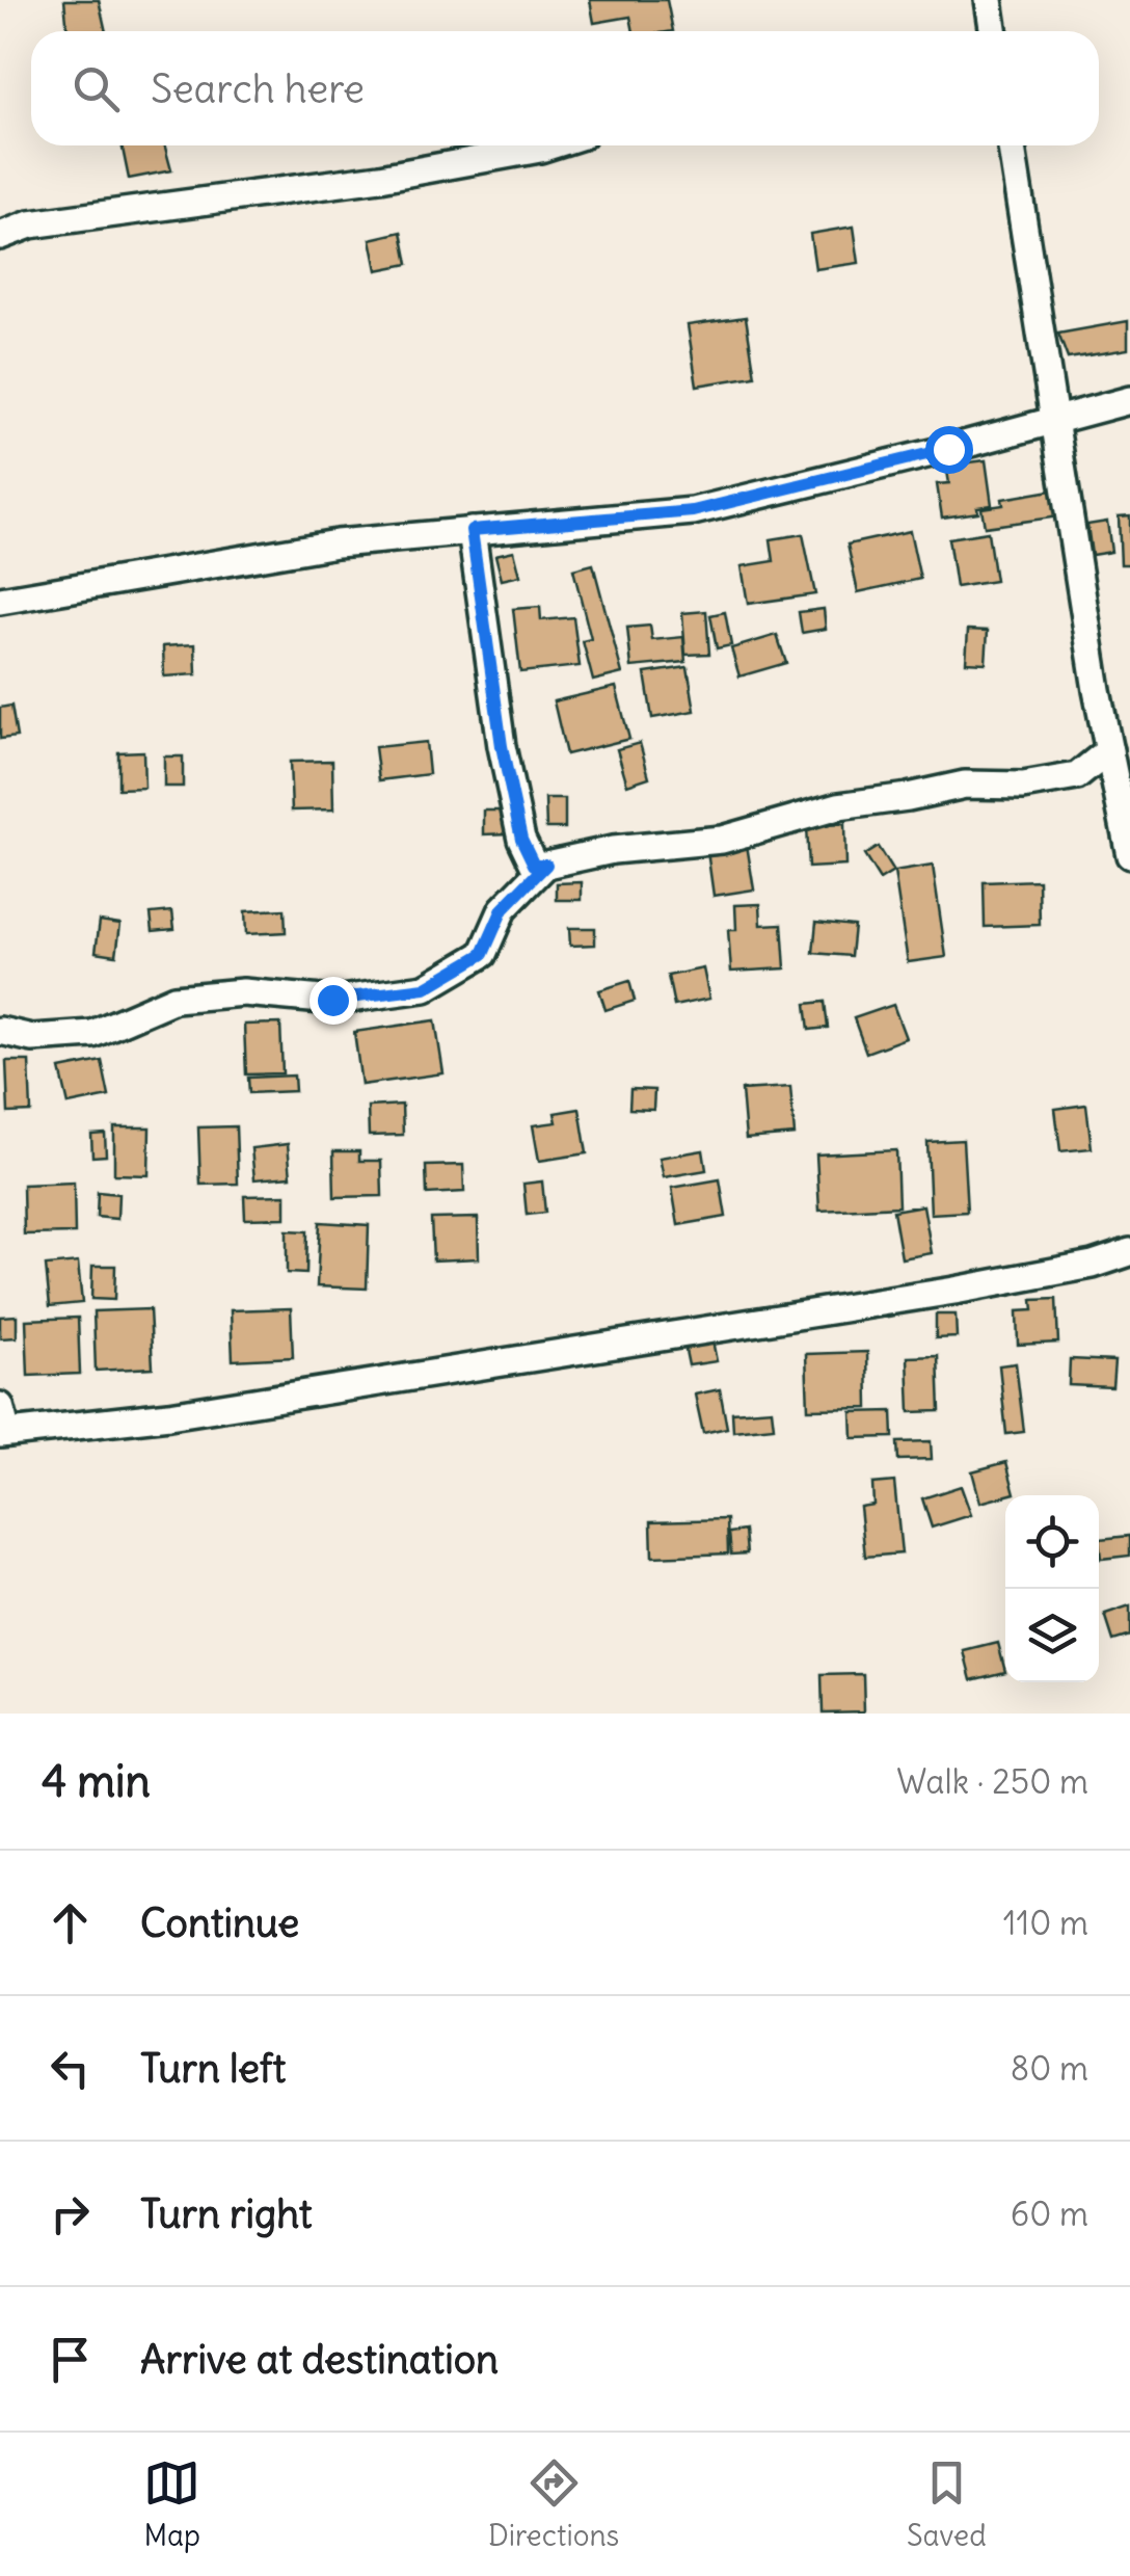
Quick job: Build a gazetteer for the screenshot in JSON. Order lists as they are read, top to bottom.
{
  "page": {
    "search": "Search here",
    "heading": ["4 min", "Walk · 250 m"],
    "list": [
      ["Continue", "110 m"],
      ["Turn left", "80 m"],
      ["Turn right", "60 m"],
      "Arrive at destination"
    ],
    "nav": ["Map", "Directions", "Saved"]
  }
}
